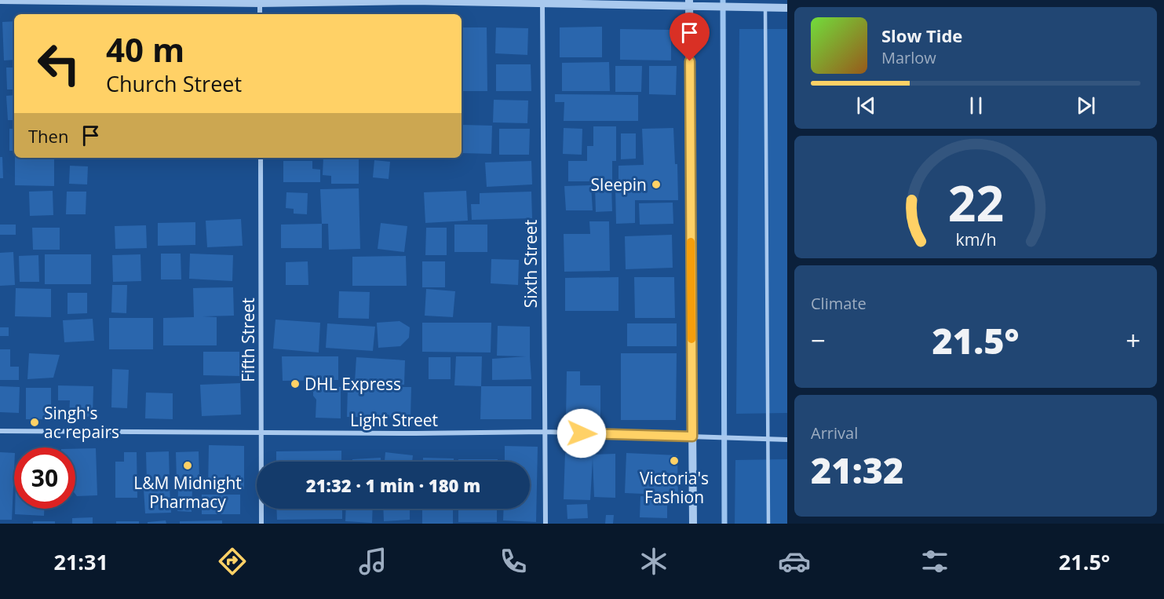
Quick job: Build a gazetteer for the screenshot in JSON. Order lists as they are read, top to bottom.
{
  "streets": {
    "street": ["Sixth Street", "Fifth Street", "Light Street"]
  },
  "crossings": [
    ["Sixth Street", "Light Street"],
    ["Fifth Street", "Light Street"]
  ],
  "places": [
    "Sleepin",
    "DHL Express",
    "Singh's ac repairs",
    "Victoria's Fashion",
    "L&M Midnight Pharmacy"
  ],
  "page": {
    "turn": ["40 m", "Church Street"],
    "song": ["Slow Tide", "Marlow"],
    "then": "Then",
    "tile": [
      "Climate",
      ["Arrival", "21:32"]
    ],
    "heat": ["−", "21.5°", "+"],
    "limit": "30",
    "trip": "21:32 · 1 min · 180 m",
    "tabs": ["21:31", "21.5°"],
    "gauge": ["22", "km/h"]
  }
}
